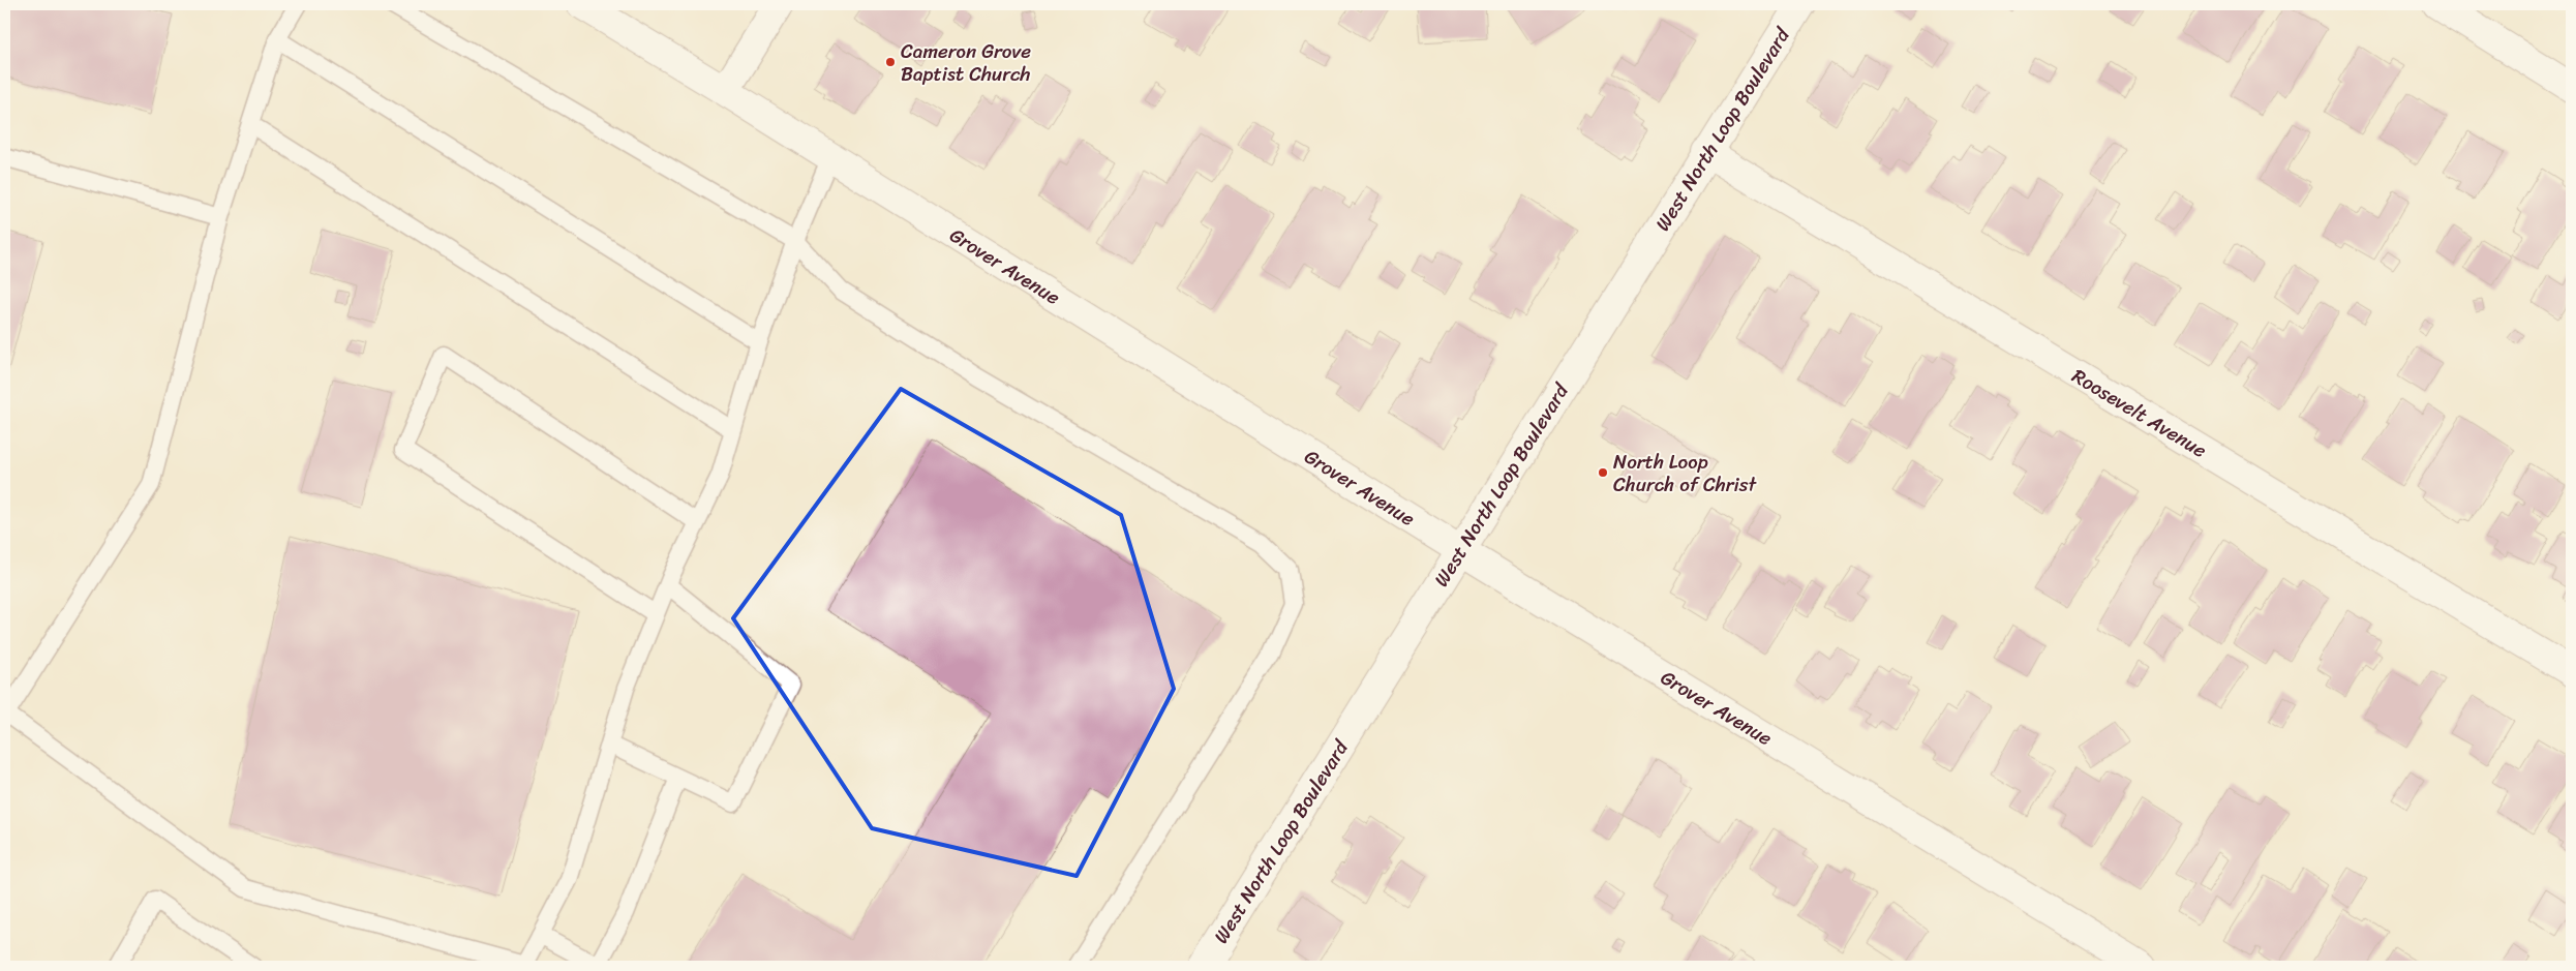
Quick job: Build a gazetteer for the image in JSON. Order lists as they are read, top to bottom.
{
  "streets": {
    "street": ["West North Loop Boulevard", "Grover Avenue", "Roosevelt Avenue"]
  },
  "crossings": [
    ["West North Loop Boulevard", "Grover Avenue"],
    ["West North Loop Boulevard", "Roosevelt Avenue"]
  ],
  "places": ["Cameron Grove Baptist Church", "North Loop Church of Christ"]
}
